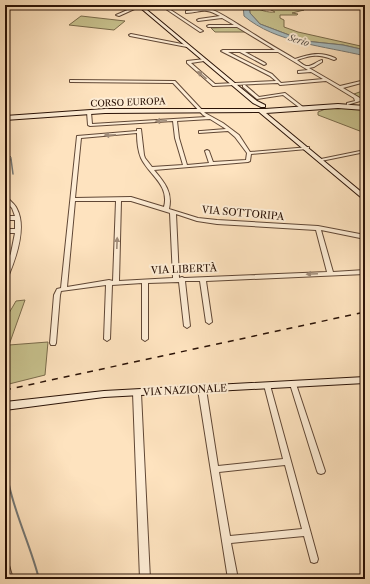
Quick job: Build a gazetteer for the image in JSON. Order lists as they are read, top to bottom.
{
  "streets": {
    "main road": ["CORSO EUROPA", "VIA NAZIONALE"],
    "street": ["VIA SOTTORIPA", "VIA LIBERTÀ"]
  },
  "one_way": ["VIA LIBERTÀ"],
  "water": ["Serio"]
}
